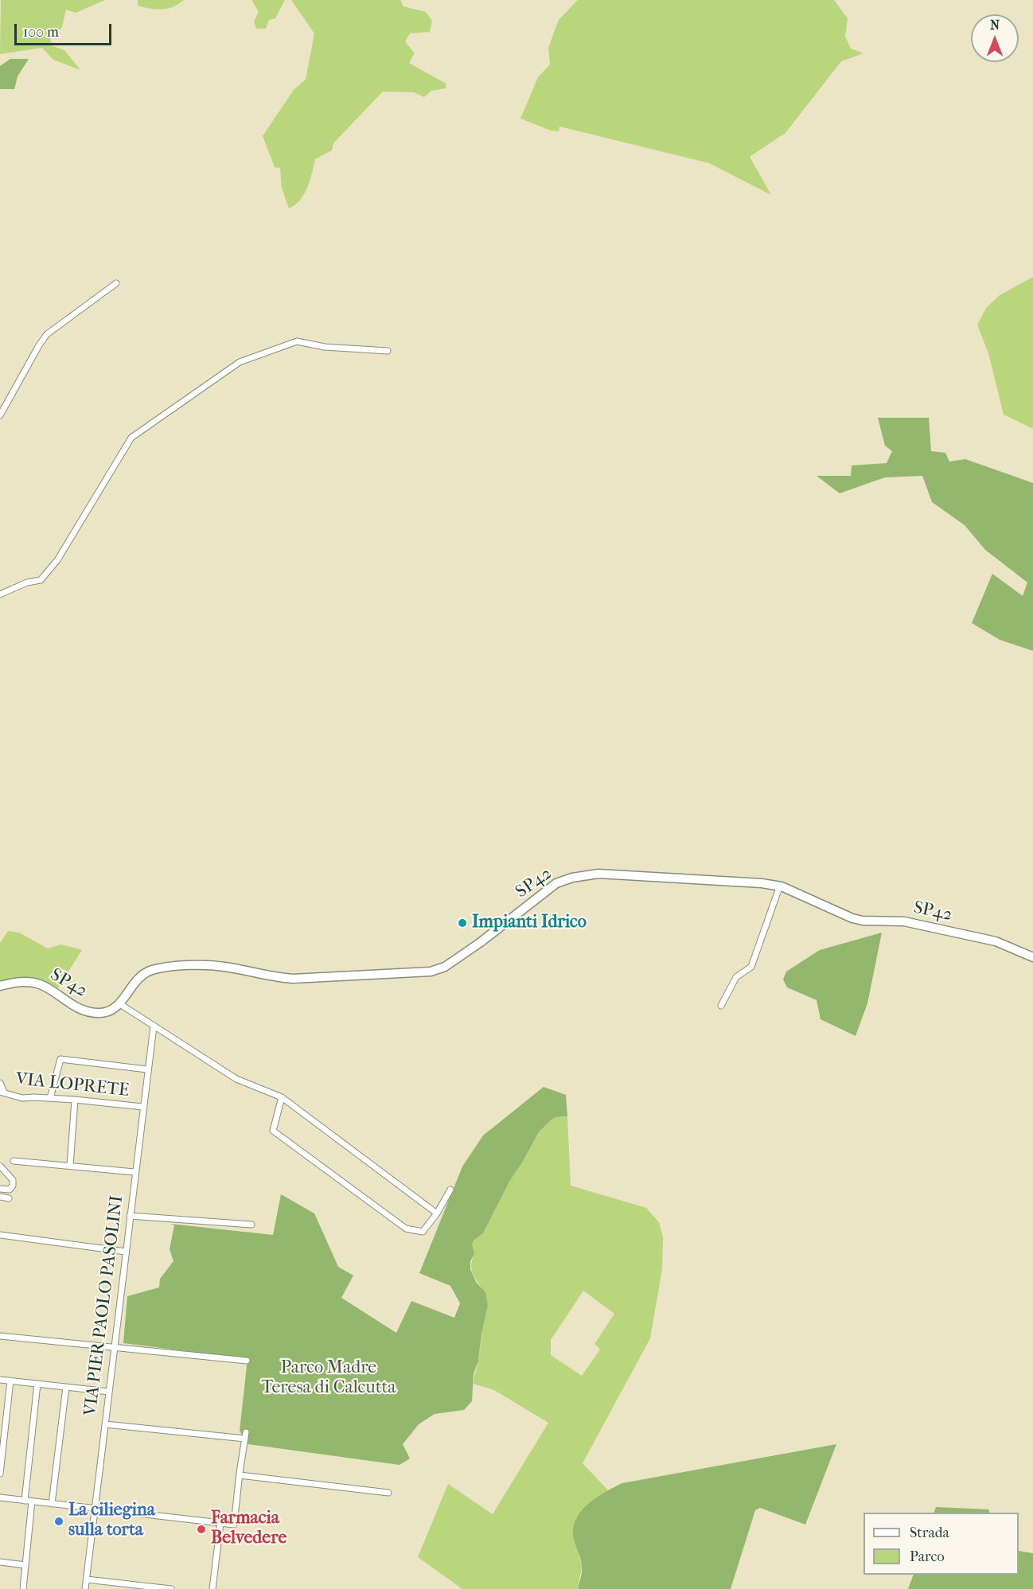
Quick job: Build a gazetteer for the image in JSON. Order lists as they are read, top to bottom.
{
  "streets": {
    "main road": ["SP42"],
    "street": ["VIA LOPRETE", "VIA PIER PAOLO PASOLINI"]
  },
  "crossings": [
    ["VIA LOPRETE", "VIA PIER PAOLO PASOLINI"]
  ],
  "parks": ["Parco Madre Teresa di Calcutta"],
  "places": ["Impianti Idrico", "La ciliegina sulla torta", "Farmacia Belvedere"],
  "legend": ["Strada", "Parco"],
  "scale_bar": "100 m",
  "north": "top"
}
